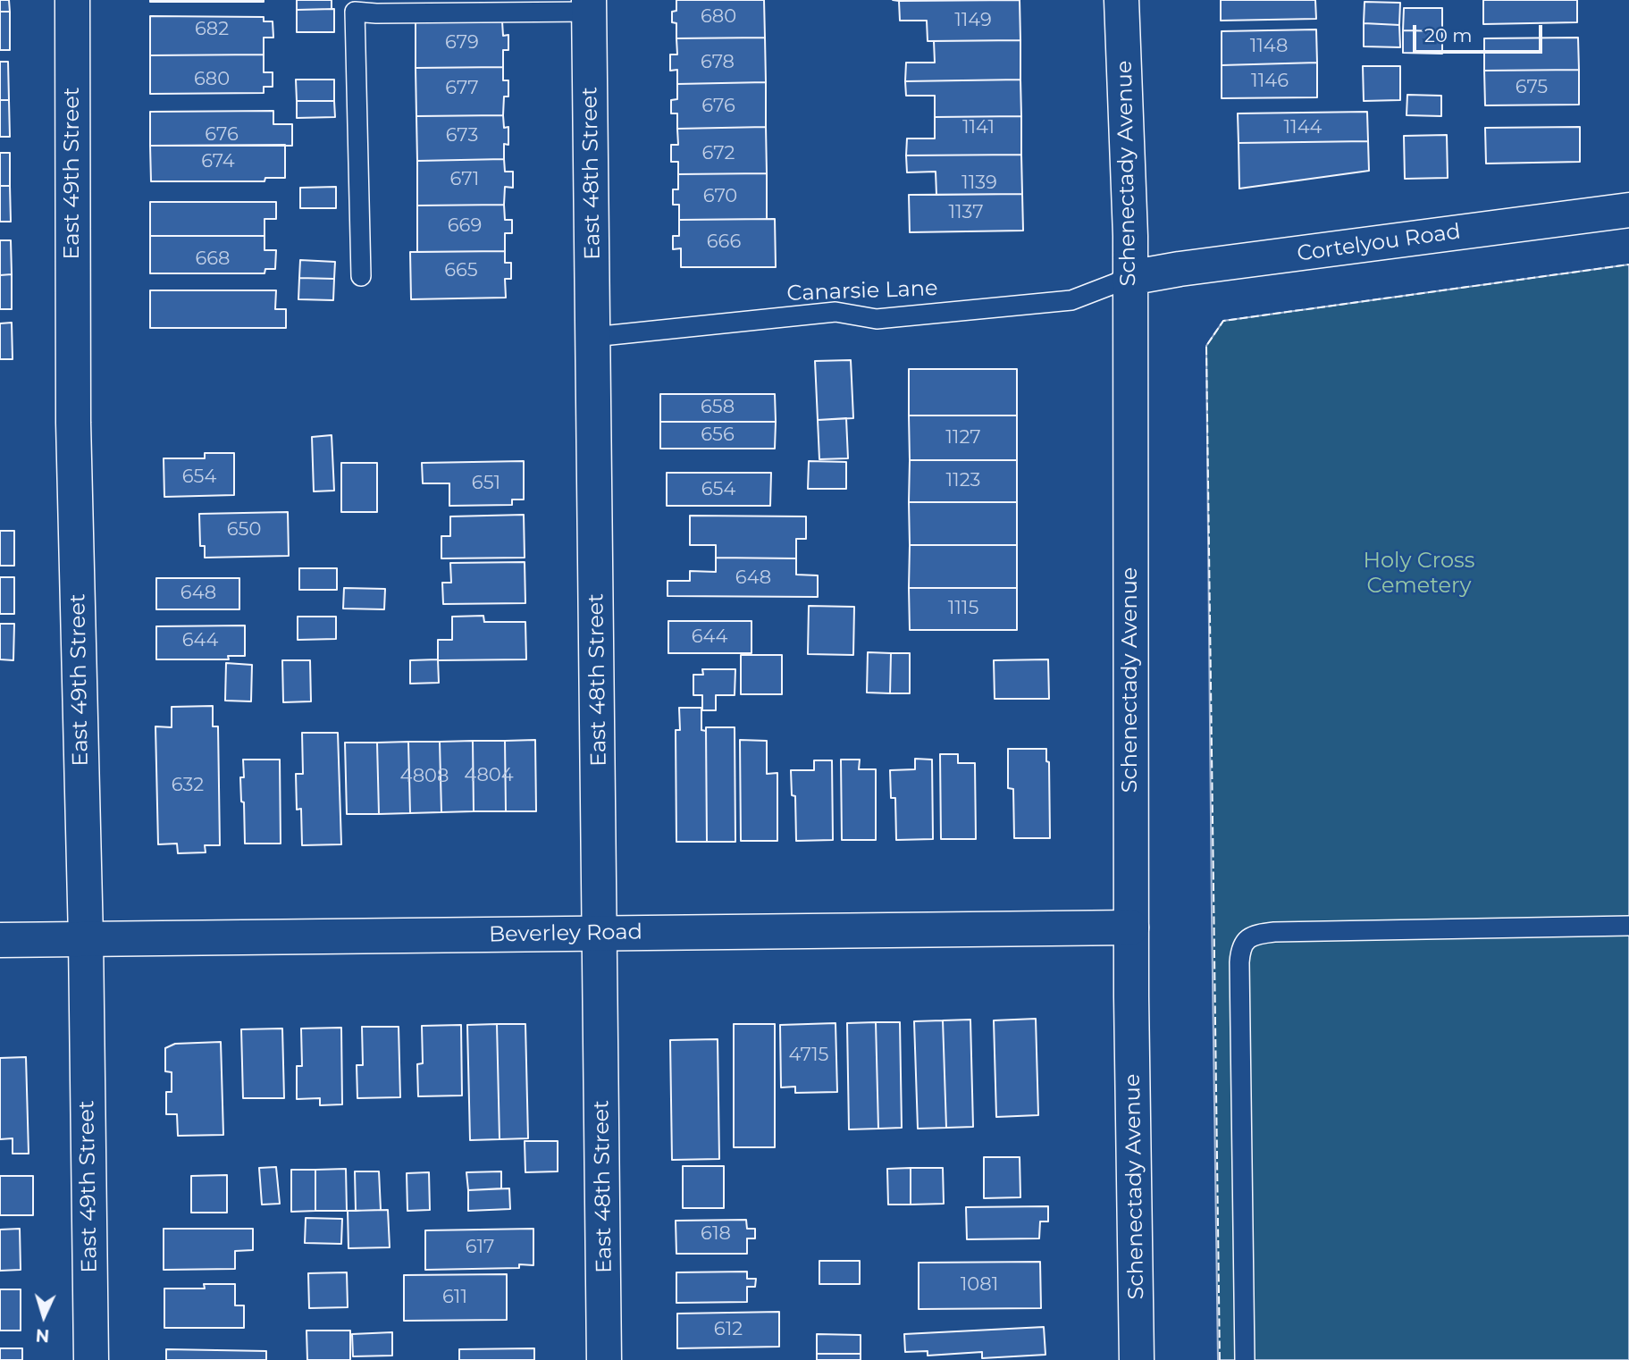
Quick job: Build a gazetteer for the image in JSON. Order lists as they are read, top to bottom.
{
  "streets": {
    "street": [
      "East 49th Street",
      "East 48th Street",
      "Schenectady Avenue",
      "Cortelyou Road",
      "Beverley Road"
    ],
    "lane": ["Canarsie Lane"]
  },
  "crossings": [
    ["East 49th Street", "Beverley Road"],
    ["East 48th Street", "Canarsie Lane"],
    ["East 48th Street", "Beverley Road"],
    ["Schenectady Avenue", "Cortelyou Road"],
    ["Schenectady Avenue", "Canarsie Lane"],
    ["Schenectady Avenue", "Beverley Road"],
    ["Cortelyou Road", "Canarsie Lane"]
  ],
  "parks": ["Holy Cross Cemetery"],
  "house_numbers": [
    "680",
    "1149",
    "682",
    "679",
    "1148",
    "678",
    "680",
    "1146",
    "675",
    "677",
    "676",
    "1141",
    "1144",
    "676",
    "673",
    "672",
    "674",
    "671",
    "1139",
    "670",
    "1137",
    "669",
    "666",
    "668",
    "665",
    "658",
    "656",
    "1127",
    "654",
    "1123",
    "651",
    "654",
    "650",
    "648",
    "648",
    "1115",
    "644",
    "644",
    "4804",
    "4808",
    "632",
    "4715",
    "618",
    "617",
    "1081",
    "611",
    "612"
  ],
  "scale_bar": "20 m",
  "north": "bottom"
}
